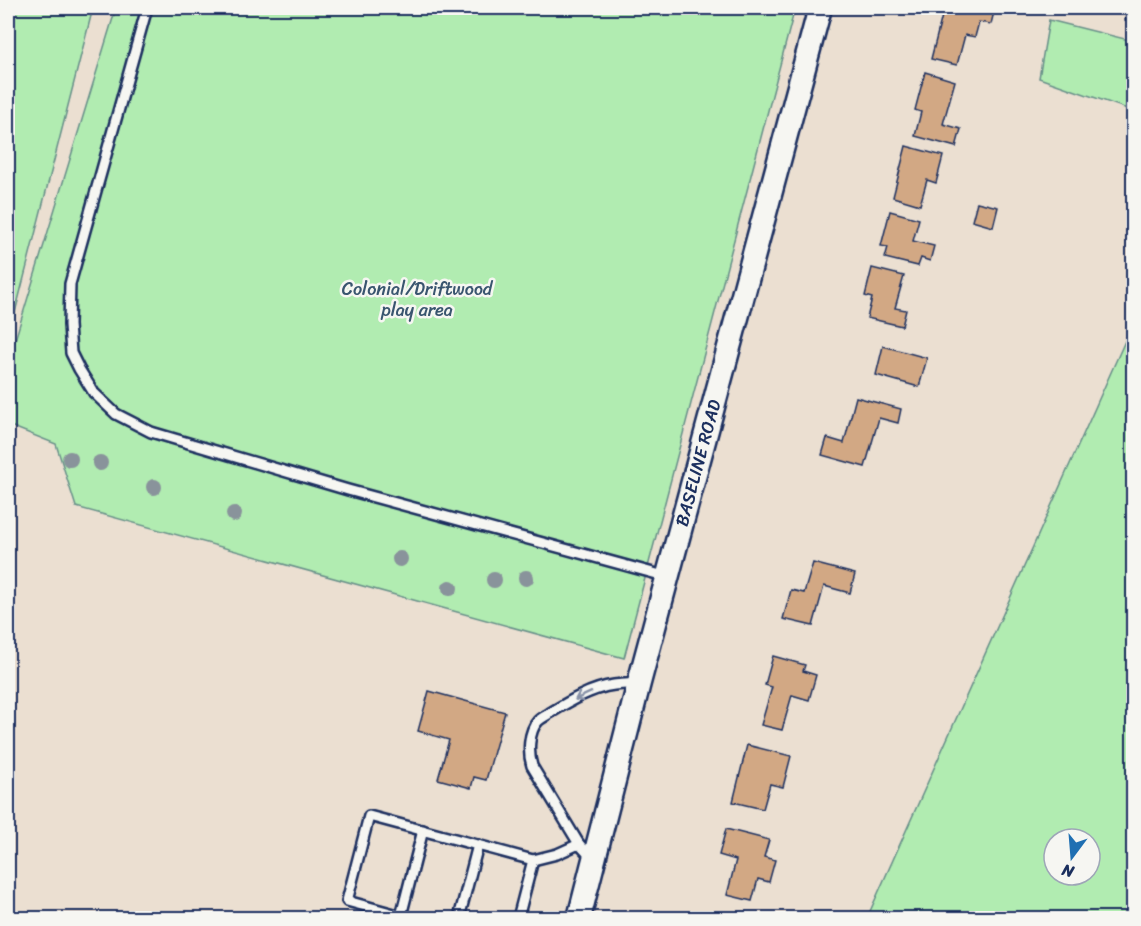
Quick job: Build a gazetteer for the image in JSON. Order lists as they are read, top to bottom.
{
  "streets": {
    "street": ["BASELINE ROAD"]
  },
  "parks": ["Colonial/Driftwood play area"],
  "north": "bottom"
}
